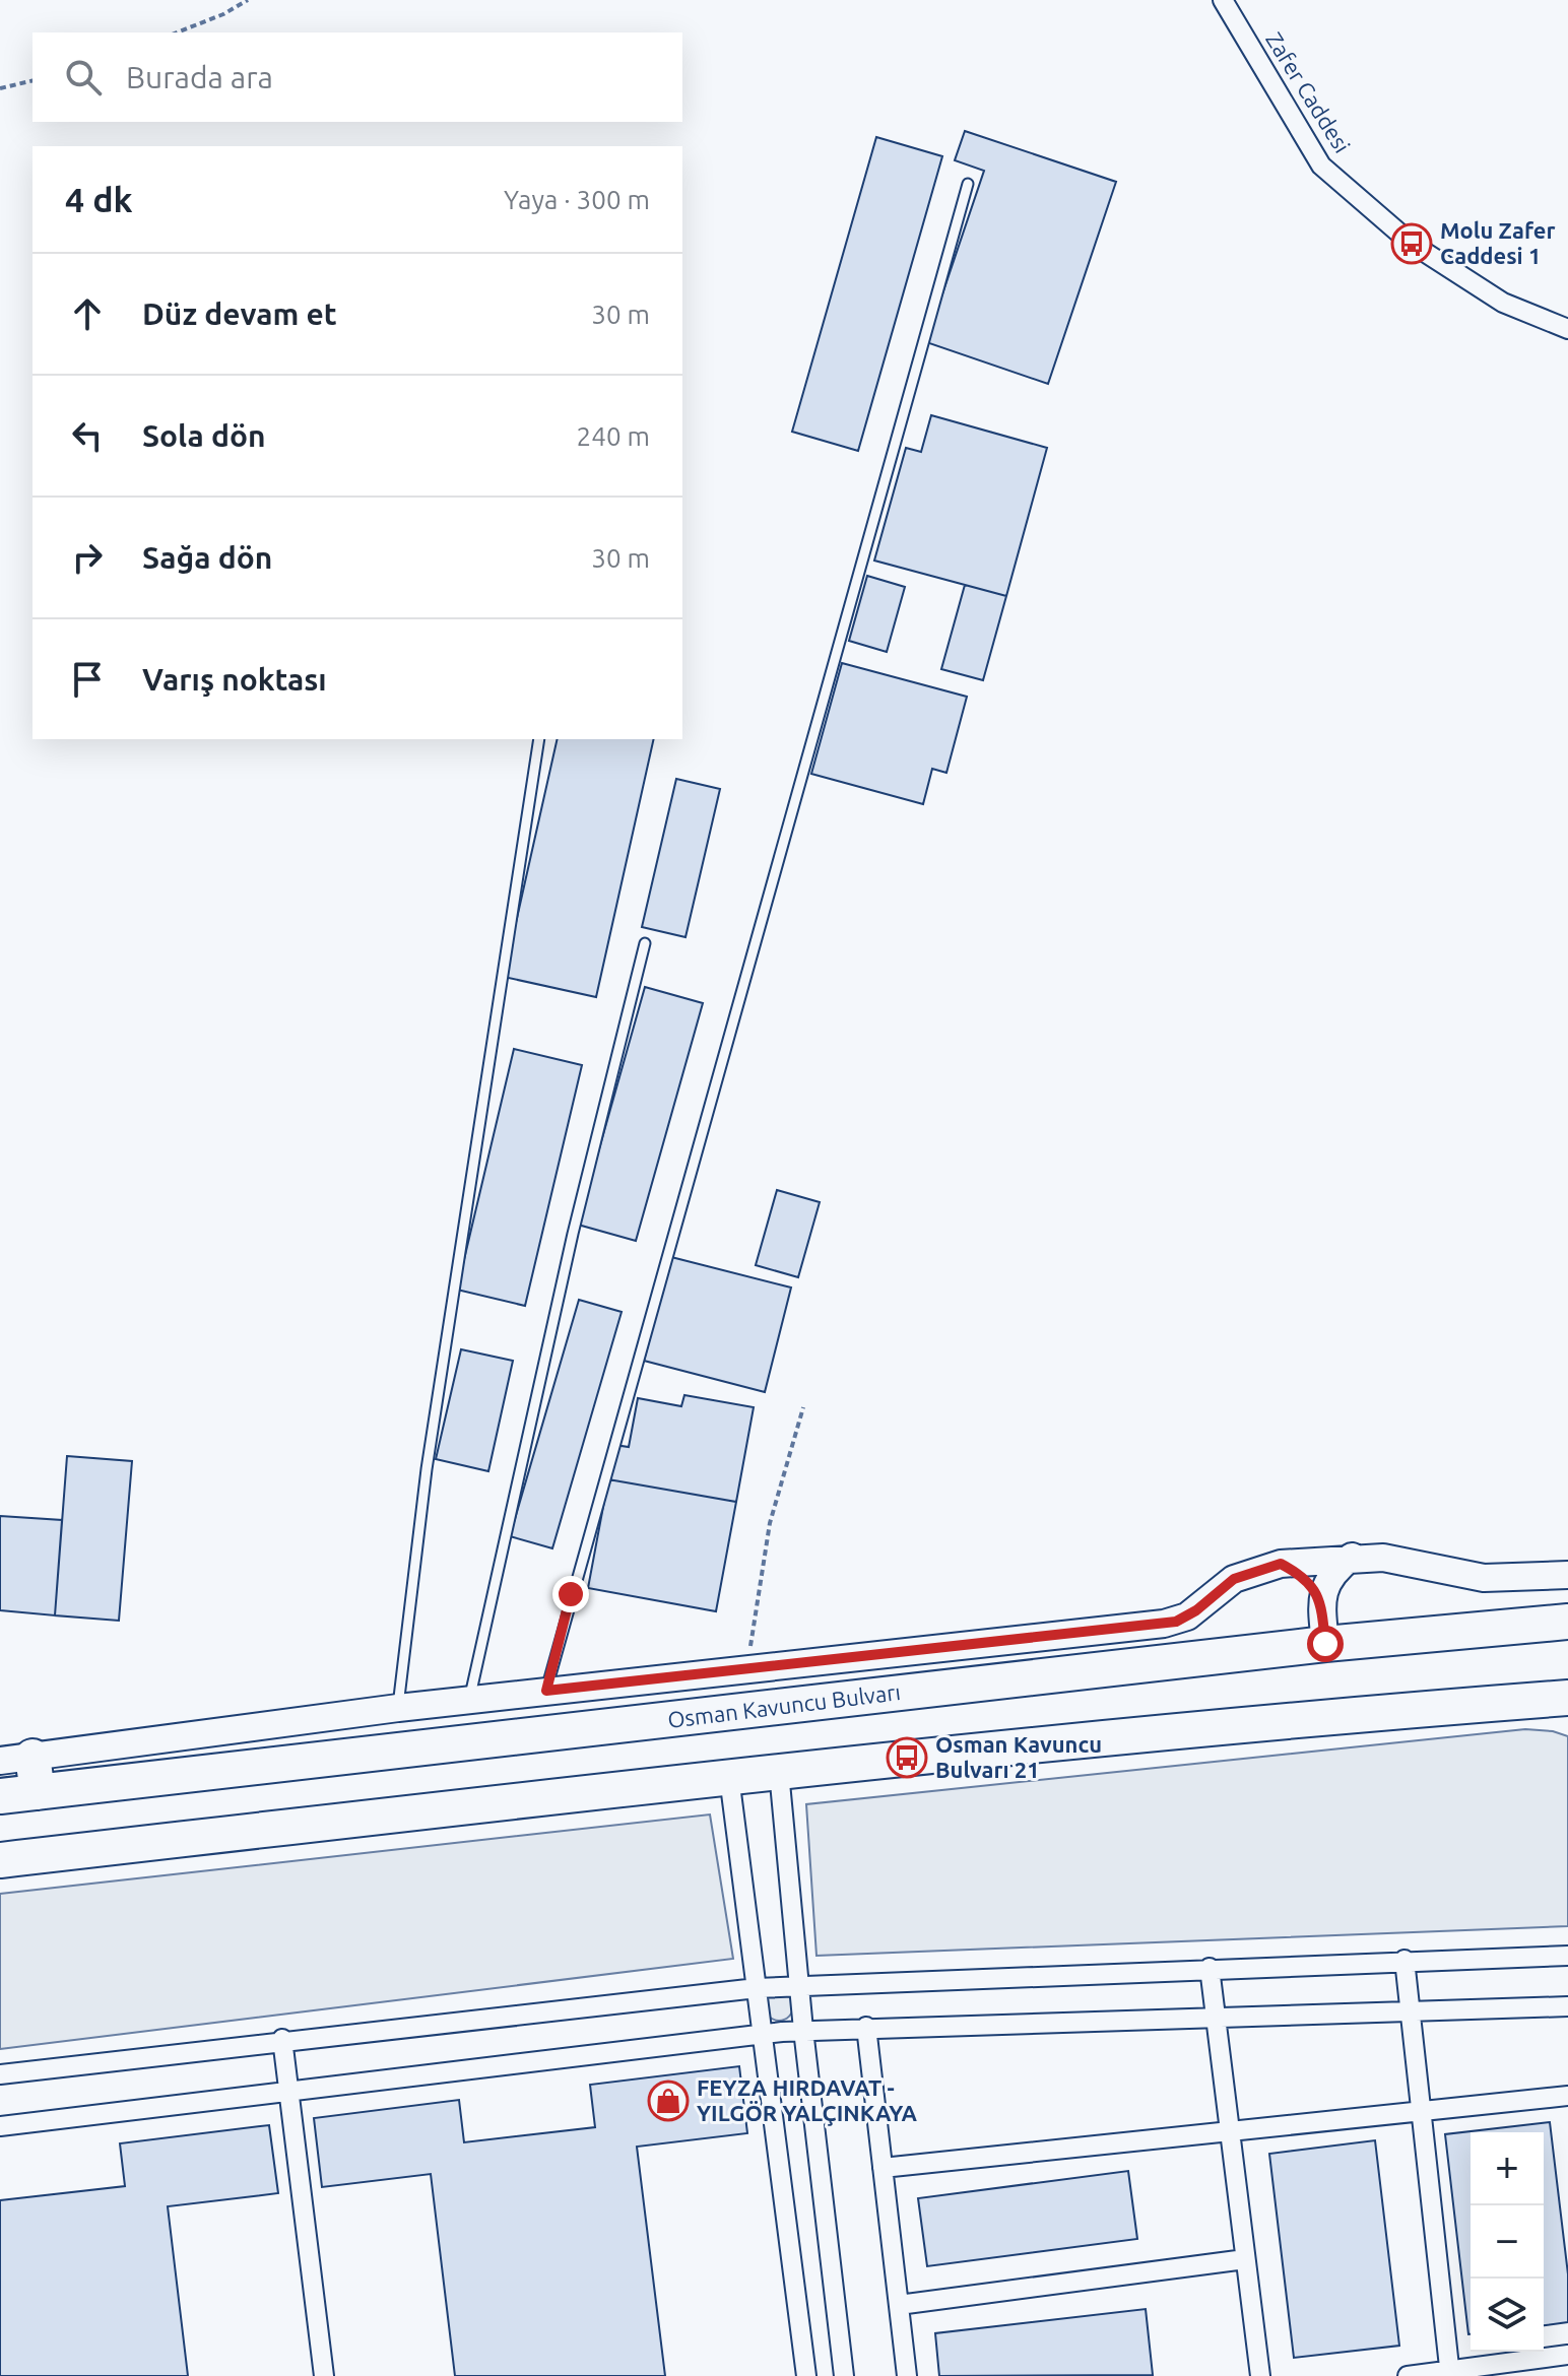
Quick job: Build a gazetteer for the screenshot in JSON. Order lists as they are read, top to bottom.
{
  "streets": {
    "highway": ["Osman Kavuncu Bulvarı"],
    "street": ["Zafer Caddesi"]
  },
  "places": {
    "bus stop": ["Molu Zafer Caddesi 1", "Osman Kavuncu Bulvarı 21"],
    "shop": ["FEYZA HIRDAVAT - YILGÖR YALÇINKAYA"]
  },
  "page": {
    "search": "Burada ara",
    "heading": ["4 dk", "Yaya · 300 m"],
    "list": [
      ["Düz devam et", "30 m"],
      ["Sola dön", "240 m"],
      ["Sağa dön", "30 m"],
      "Varış noktası"
    ],
    "map_buttons": ["+", "−"]
  }
}
